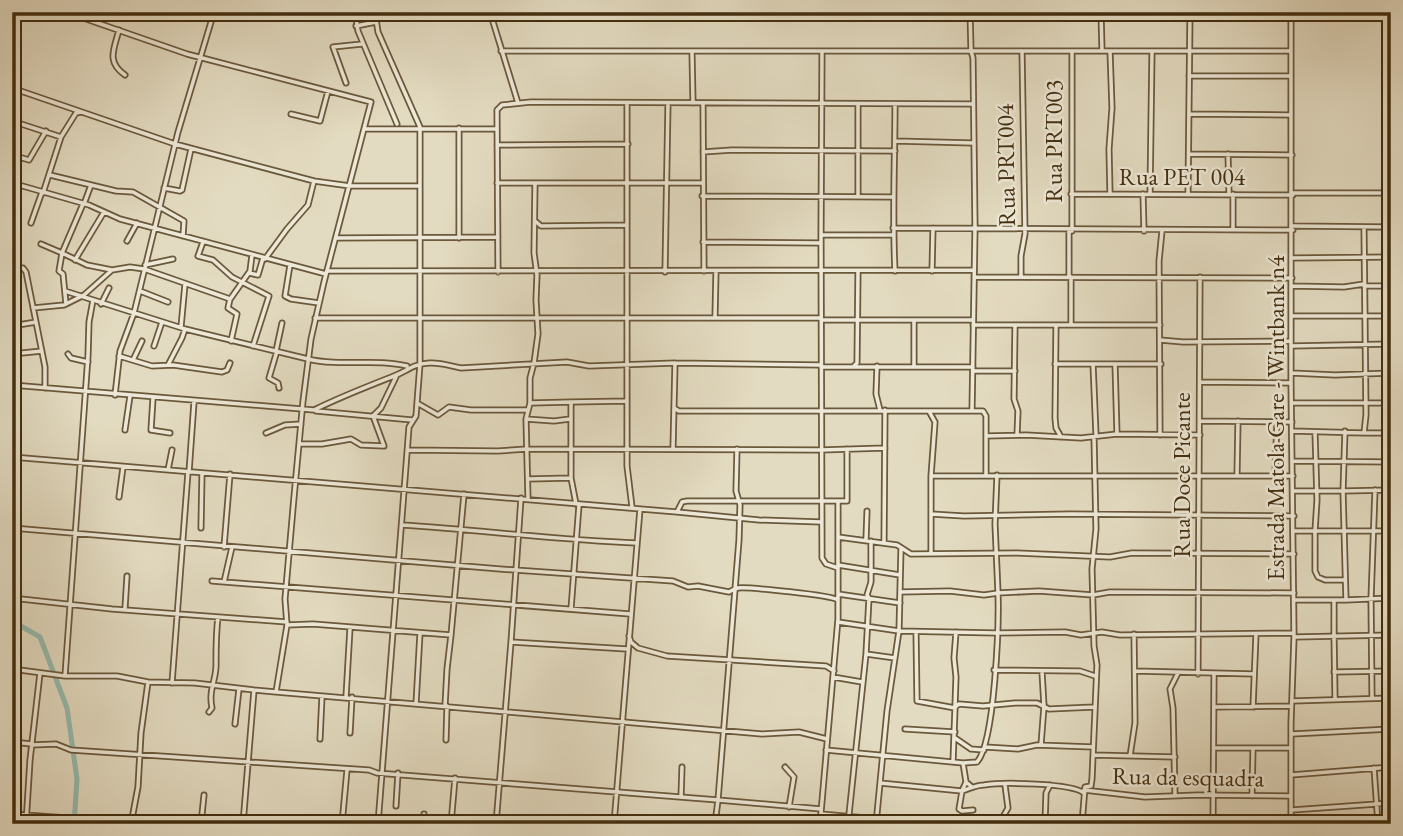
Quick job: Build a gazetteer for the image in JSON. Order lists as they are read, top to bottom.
{
  "streets": {
    "street": [
      "Rua PRT003",
      "Rua PRT004",
      "Rua PET 004",
      "Estrada Matola Gare - Wintbank n4",
      "Rua Doce Picante",
      "Rua da esquadra"
    ]
  },
  "crossings": [
    ["Rua PRT003", "Rua PET 004"],
    ["Rua PET 004", "Estrada Matola Gare - Wintbank n4"],
    ["Estrada Matola Gare - Wintbank n4", "Rua da esquadra"]
  ]
}
